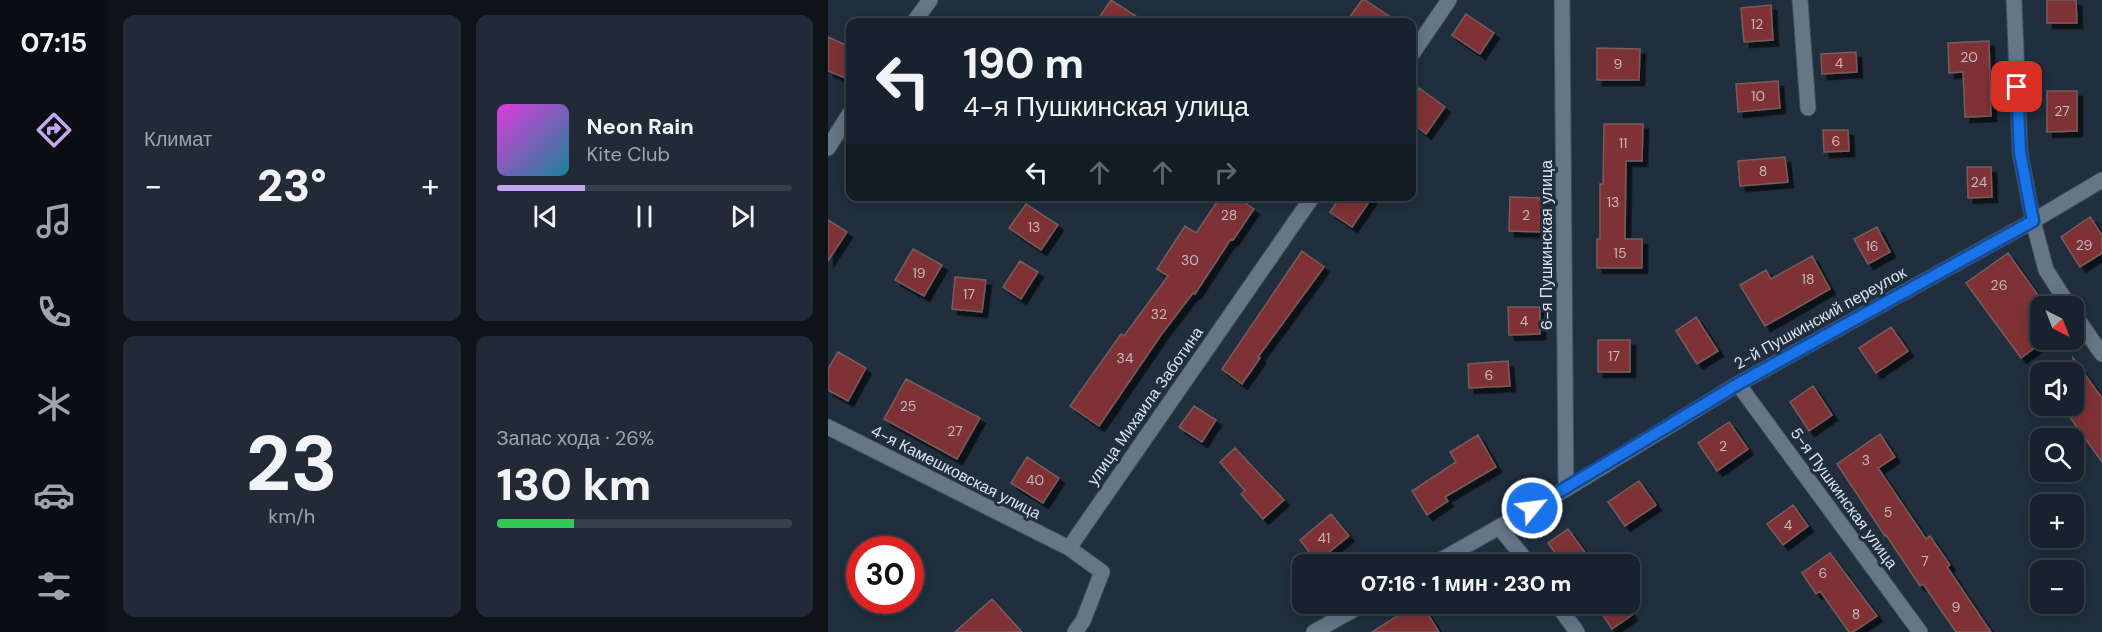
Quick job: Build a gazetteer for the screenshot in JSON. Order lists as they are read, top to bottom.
{
  "streets": {
    "street": [
      "6-я Пушкинская улица",
      "2-й Пушкинский переулок",
      "улица Михаила Заботина",
      "4-я Камешковская улица",
      "5-я Пушкинская улица"
    ]
  },
  "crossings": [
    ["6-я Пушкинская улица", "2-й Пушкинский переулок"],
    ["2-й Пушкинский переулок", "5-я Пушкинская улица"],
    ["улица Михаила Заботина", "4-я Камешковская улица"]
  ],
  "house_numbers": [
    "12",
    "20",
    "4",
    "9",
    "10",
    "27",
    "6",
    "11",
    "8",
    "24",
    "13",
    "28",
    "2",
    "13",
    "29",
    "16",
    "15",
    "30",
    "19",
    "18",
    "26",
    "17",
    "32",
    "4",
    "17",
    "34",
    "6",
    "25",
    "27",
    "2",
    "3",
    "40",
    "5",
    "4",
    "41",
    "7",
    "6",
    "9",
    "8"
  ],
  "north": "bottom right",
  "page": {
    "tabs": "07:15",
    "tile": [
      "Климат",
      ["23", "km/h"],
      ["Запас хода · 26%", "130 km"]
    ],
    "turn": ["190 m", "4-я Пушкинская улица"],
    "song": ["Neon Rain", "Kite Club"],
    "heat": ["−", "23°", "+"],
    "map_buttons": ["+", "−"],
    "limit": "30",
    "trip": "07:16 · 1 мин · 230 m"
  }
}
